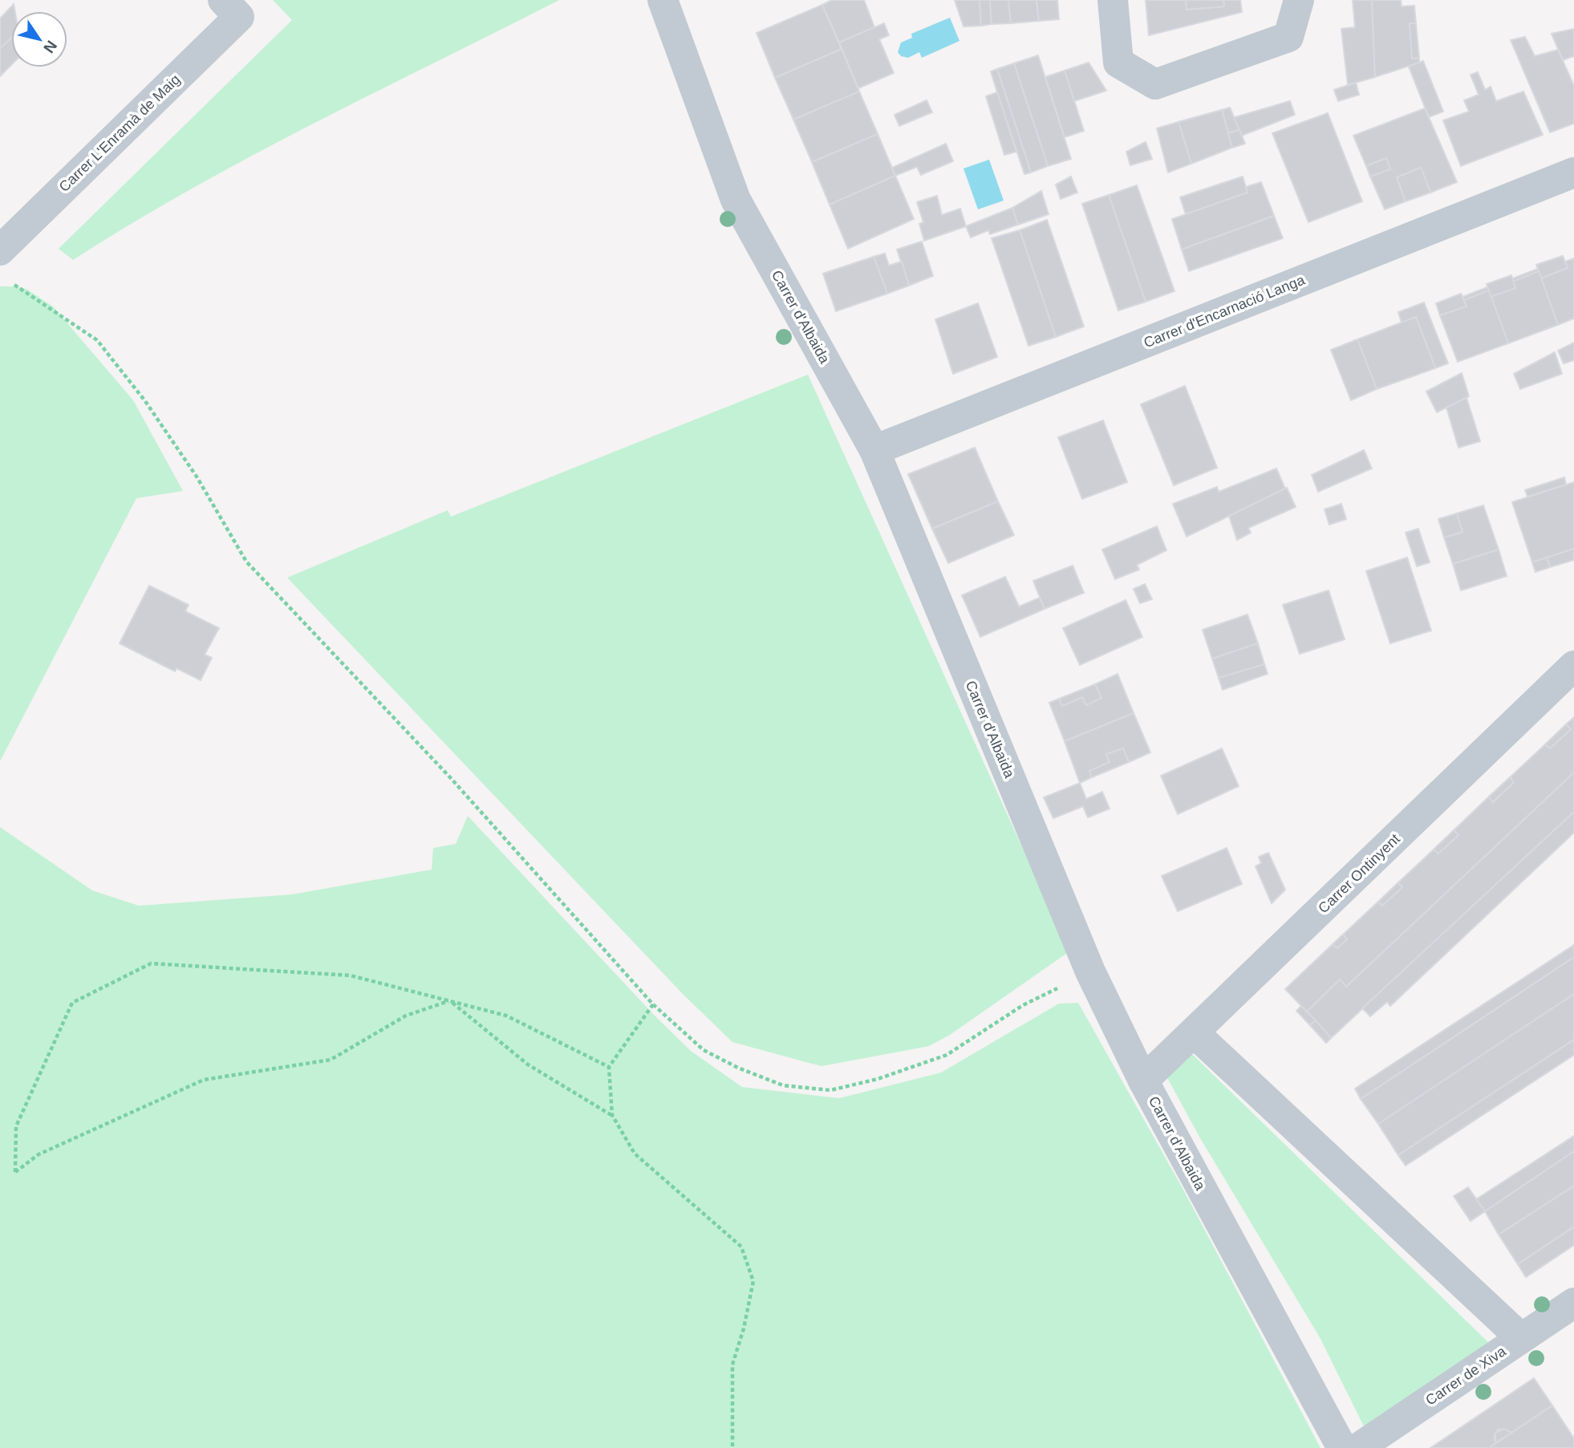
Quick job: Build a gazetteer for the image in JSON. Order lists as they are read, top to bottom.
{
  "streets": {
    "street": [
      "Carrer L'Enramà de Maig",
      "Carrer d'Encarnació Langa",
      "Carrer d'Albaida",
      "Carrer Ontinyent",
      "Carrer de Xiva"
    ]
  },
  "crossings": [
    ["Carrer d'Encarnació Langa", "Carrer d'Albaida"],
    ["Carrer d'Albaida", "Carrer Ontinyent"]
  ],
  "north": "bottom right"
}
